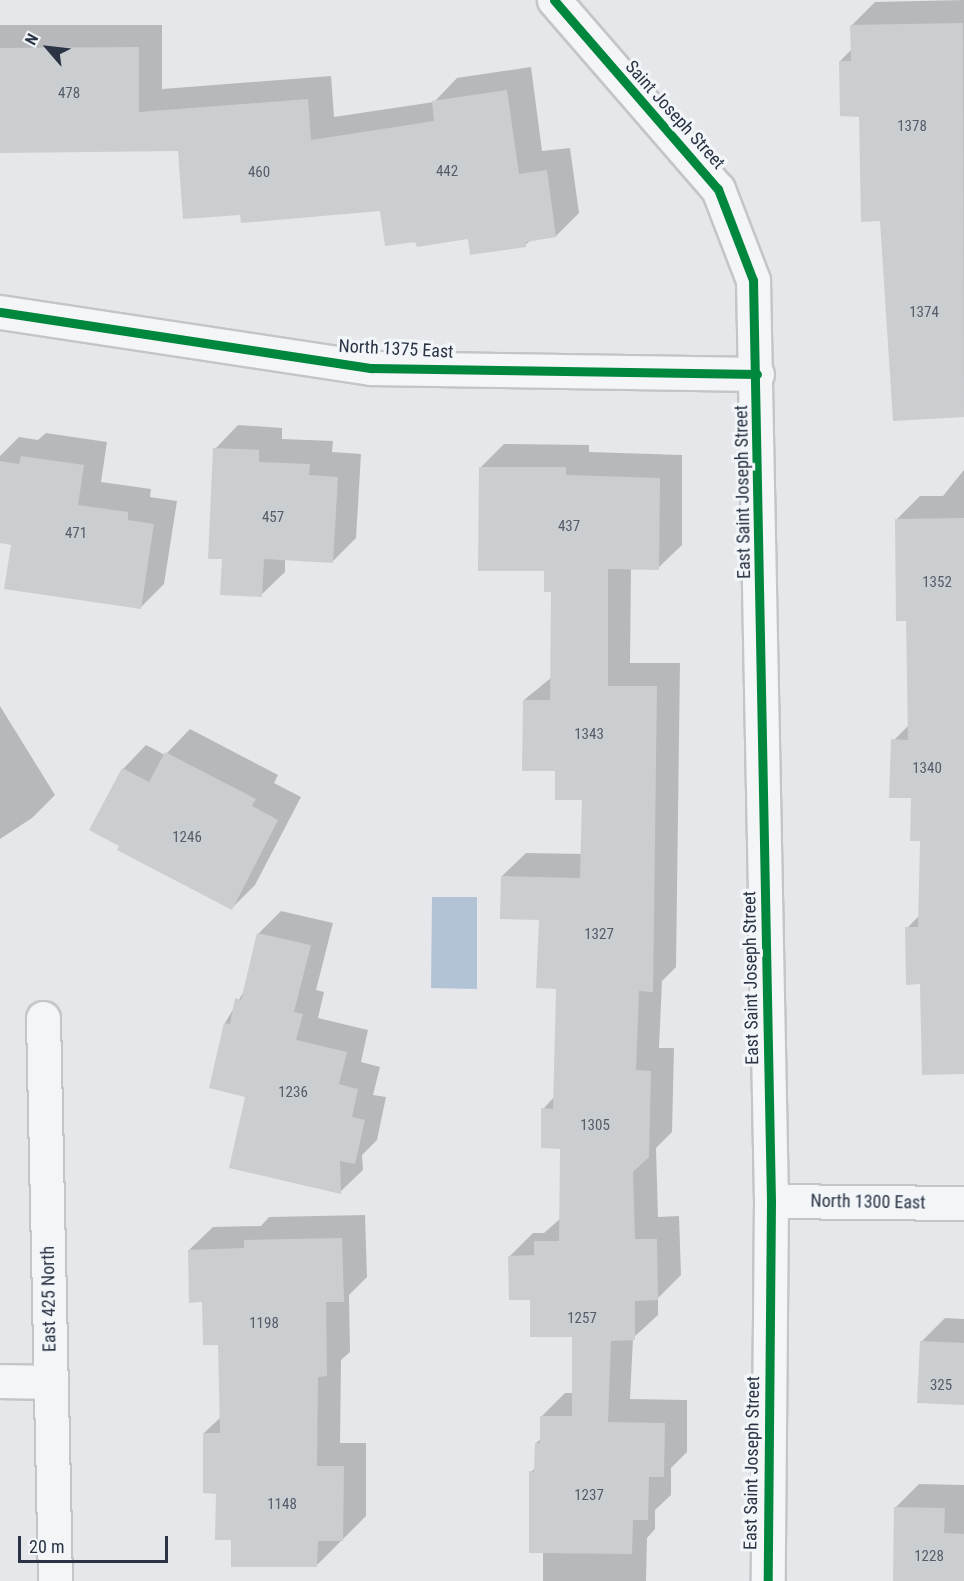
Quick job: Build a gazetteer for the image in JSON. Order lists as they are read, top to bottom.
{
  "streets": {
    "street": [
      "Saint Joseph Street",
      "North 1375 East",
      "East Saint Joseph Street",
      "North 1300 East",
      "East 425 North"
    ]
  },
  "crossings": [
    ["Saint Joseph Street", "North 1375 East"],
    ["Saint Joseph Street", "East Saint Joseph Street"],
    ["North 1375 East", "East Saint Joseph Street"],
    ["East Saint Joseph Street", "North 1300 East"]
  ],
  "house_numbers": [
    "478",
    "1378",
    "442",
    "460",
    "1374",
    "457",
    "437",
    "471",
    "1352",
    "1343",
    "1340",
    "1246",
    "1327",
    "1236",
    "1305",
    "1257",
    "1198",
    "325",
    "1237",
    "1148",
    "1228"
  ],
  "scale_bar": "20 m",
  "north": "top left"
}
